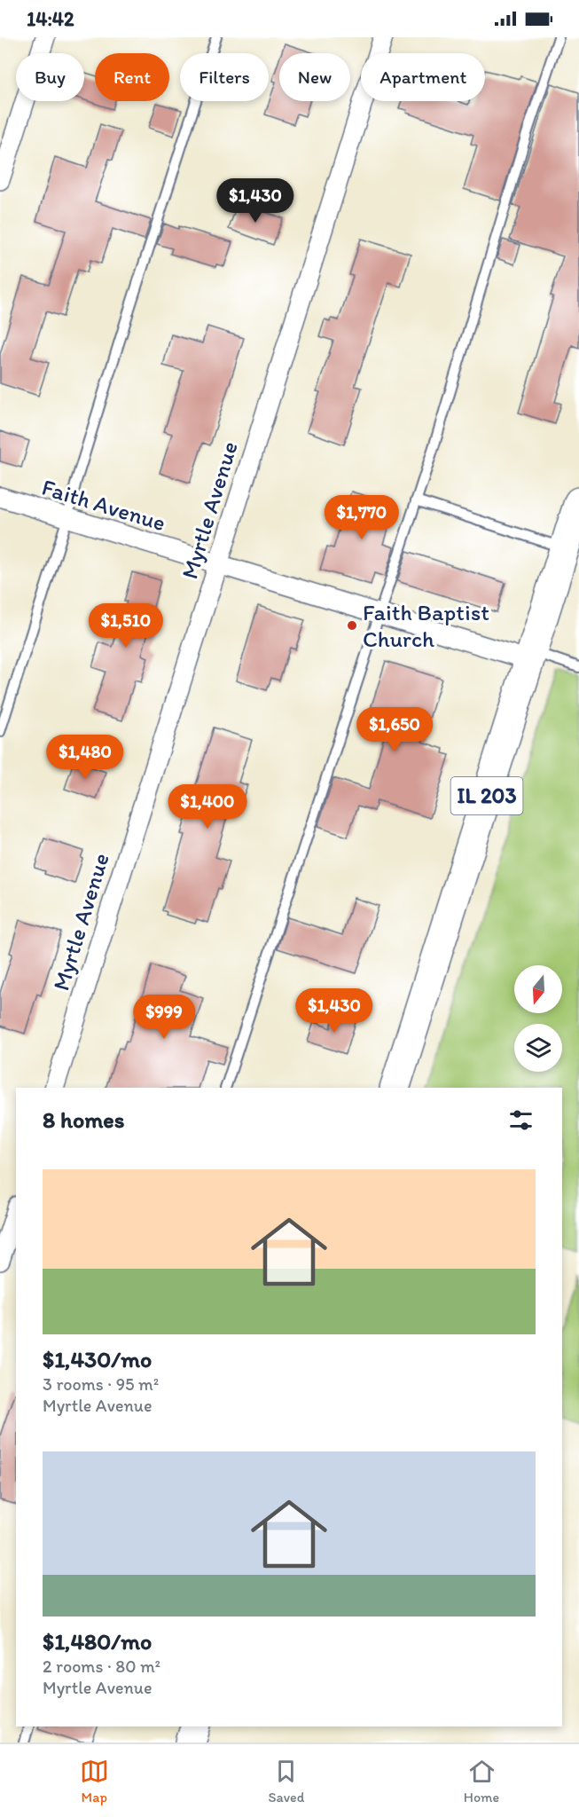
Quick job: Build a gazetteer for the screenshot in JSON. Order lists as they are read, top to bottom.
{
  "streets": {
    "main road": ["IL 203"],
    "street": ["Faith Avenue", "Myrtle Avenue"]
  },
  "crossings": [
    ["Faith Avenue", "Myrtle Avenue"],
    ["Faith Avenue", "IL 203"]
  ],
  "places": ["Faith Baptist Church"],
  "north": "bottom",
  "page": {
    "status": "14:42",
    "chip": [
      "Buy",
      "Rent",
      "Filters",
      "New",
      "Apartment"
    ],
    "price": [
      "$1,430",
      "$1,770",
      "$1,510",
      "$1,650",
      "$1,480",
      "$1,400",
      "$1,430",
      "$999"
    ],
    "heading": "8 homes",
    "list": [
      {
        "name": "$1,430/mo",
        "note": "3 rooms · 95 m² · Myrtle Avenue"
      },
      {
        "name": "$1,480/mo",
        "note": "2 rooms · 80 m² · Myrtle Avenue"
      }
    ],
    "tabs": ["Map", "Saved", "Home"]
  }
}
